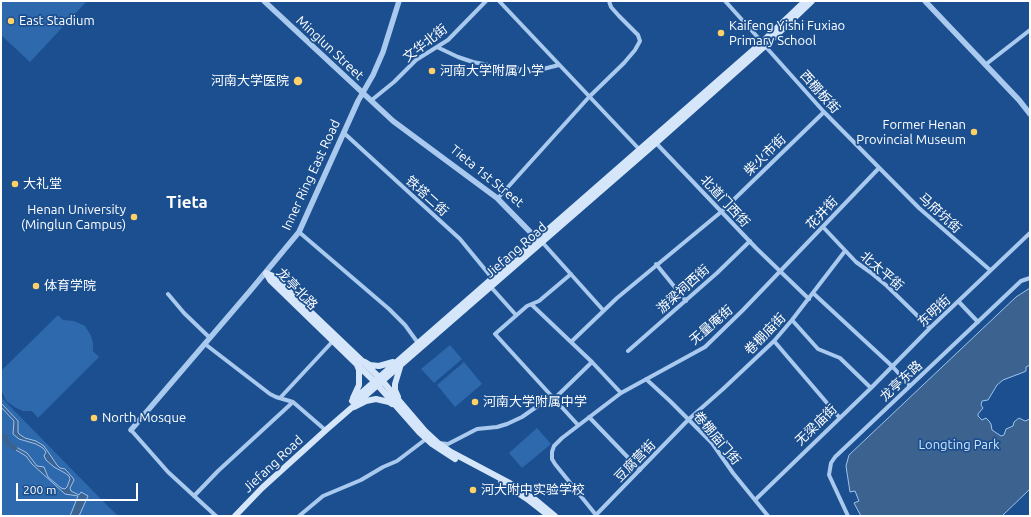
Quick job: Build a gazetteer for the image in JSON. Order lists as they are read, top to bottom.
{
  "streets": {
    "main road": ["Jiefang Road", "龙亭北路"],
    "street": [
      "文华北街",
      "Minglun Street",
      "西棚板街",
      "柴火市街",
      "Inner Ring East Road",
      "Tieta 1st Street",
      "铁塔二街",
      "北道门西街",
      "花井街",
      "马府坑街",
      "北太平街",
      "游梁祠西街",
      "东明街",
      "无量庵街",
      "卷棚庙街",
      "龙亭东路",
      "无梁庙街",
      "卷棚庙门街",
      "豆腐营街"
    ]
  },
  "crossings": [
    ["文华北街", "Tieta 1st Street"],
    ["Minglun Street", "Inner Ring East Road"],
    ["Minglun Street", "Tieta 1st Street"],
    ["西棚板街", "柴火市街"],
    ["西棚板街", "花井街"],
    ["西棚板街", "马府坑街"],
    ["西棚板街", "Jiefang Road"],
    ["柴火市街", "北道门西街"],
    ["Inner Ring East Road", "Tieta 1st Street"],
    ["Inner Ring East Road", "铁塔二街"],
    ["Inner Ring East Road", "龙亭北路"],
    ["Tieta 1st Street", "Jiefang Road"],
    ["铁塔二街", "Jiefang Road"],
    ["北道门西街", "花井街"],
    ["北道门西街", "Jiefang Road"],
    ["北道门西街", "游梁祠西街"],
    ["北道门西街", "无量庵街"],
    ["北道门西街", "卷棚庙街"],
    ["花井街", "马府坑街"],
    ["花井街", "北太平街"],
    ["花井街", "无量庵街"],
    ["马府坑街", "东明街"],
    ["Jiefang Road", "龙亭北路"],
    ["北太平街", "东明街"],
    ["北太平街", "卷棚庙街"],
    ["东明街", "无梁庙街"],
    ["无量庵街", "卷棚庙门街"],
    ["无量庵街", "豆腐营街"],
    ["卷棚庙街", "卷棚庙门街"],
    ["卷棚庙街", "豆腐营街"],
    ["无梁庙街", "卷棚庙门街"],
    ["卷棚庙门街", "豆腐营街"]
  ],
  "districts": ["Tieta"],
  "parks": ["Longting Park"],
  "places": [
    "East Stadium",
    "Kaifeng Yishi Fuxiao Primary School",
    "河南大学附属小学",
    "河南大学医院",
    "Former Henan Provincial Museum",
    "大礼堂",
    "Henan University (Minglun Campus)",
    "体育学院",
    "河南大学附属中学",
    "North Mosque",
    "河大附中实验学校"
  ],
  "scale_bar": "200 m"
}
